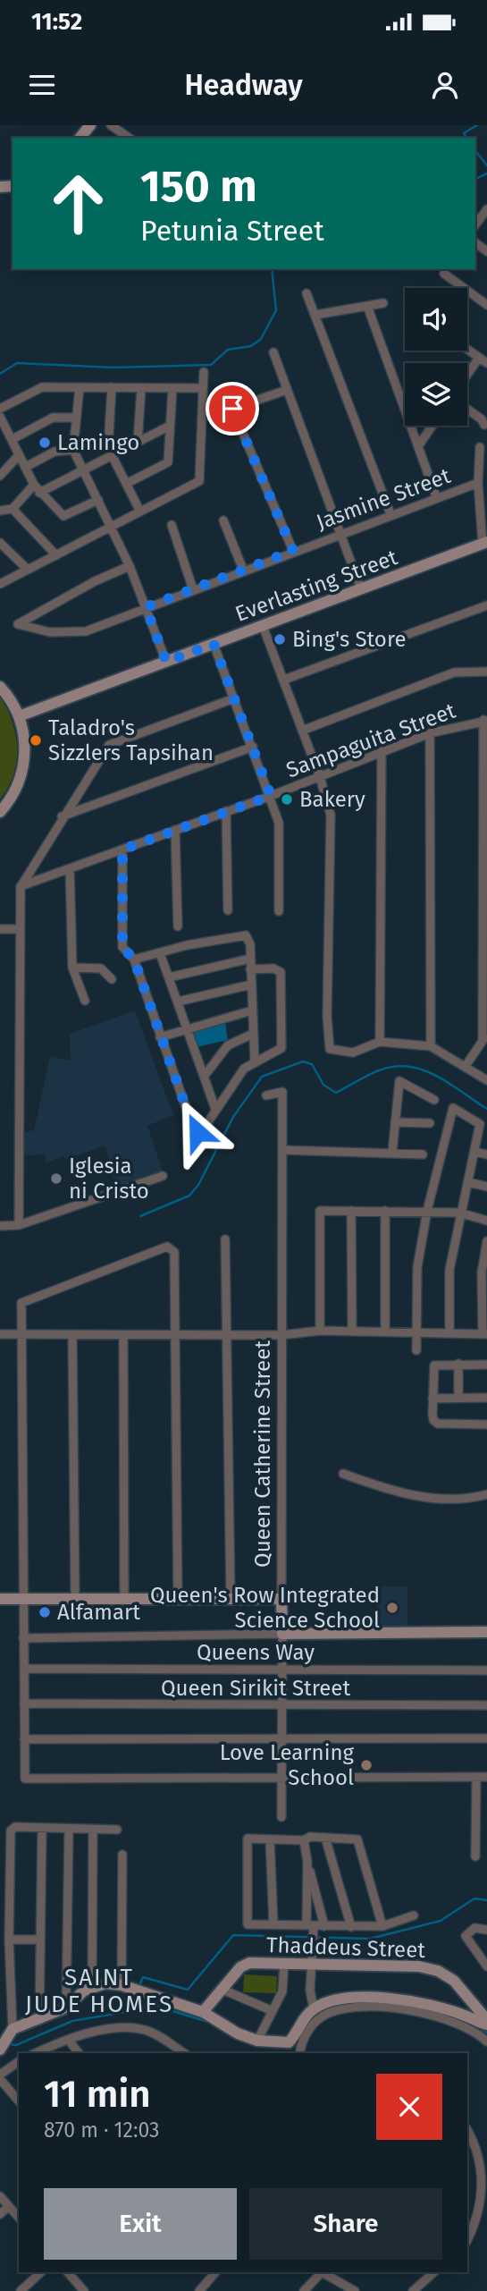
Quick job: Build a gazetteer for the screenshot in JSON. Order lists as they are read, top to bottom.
{
  "streets": {
    "street": [
      "Jasmine Street",
      "Everlasting Street",
      "Sampaguita Street",
      "Queen Catherine Street",
      "Queens Way",
      "Queen Sirikit Street",
      "Thaddeus Street"
    ]
  },
  "crossings": [
    ["Queen Catherine Street", "Queens Way"],
    ["Queen Catherine Street", "Queen Sirikit Street"]
  ],
  "districts": ["SAINT JUDE HOMES"],
  "places": [
    "Lamingo",
    "Bing's Store",
    "Taladro's Sizzlers Tapsihan",
    "Bakery",
    "Iglesia ni Cristo",
    "Queen's Row Integrated Science School",
    "Alfamart",
    "Love Learning School"
  ],
  "page": {
    "status": "11:52",
    "header": "Headway",
    "turn": ["150 m", "Petunia Street"],
    "heading": ["11 min", "870 m · 12:03"],
    "buttons": ["Exit", "Share"]
  }
}
